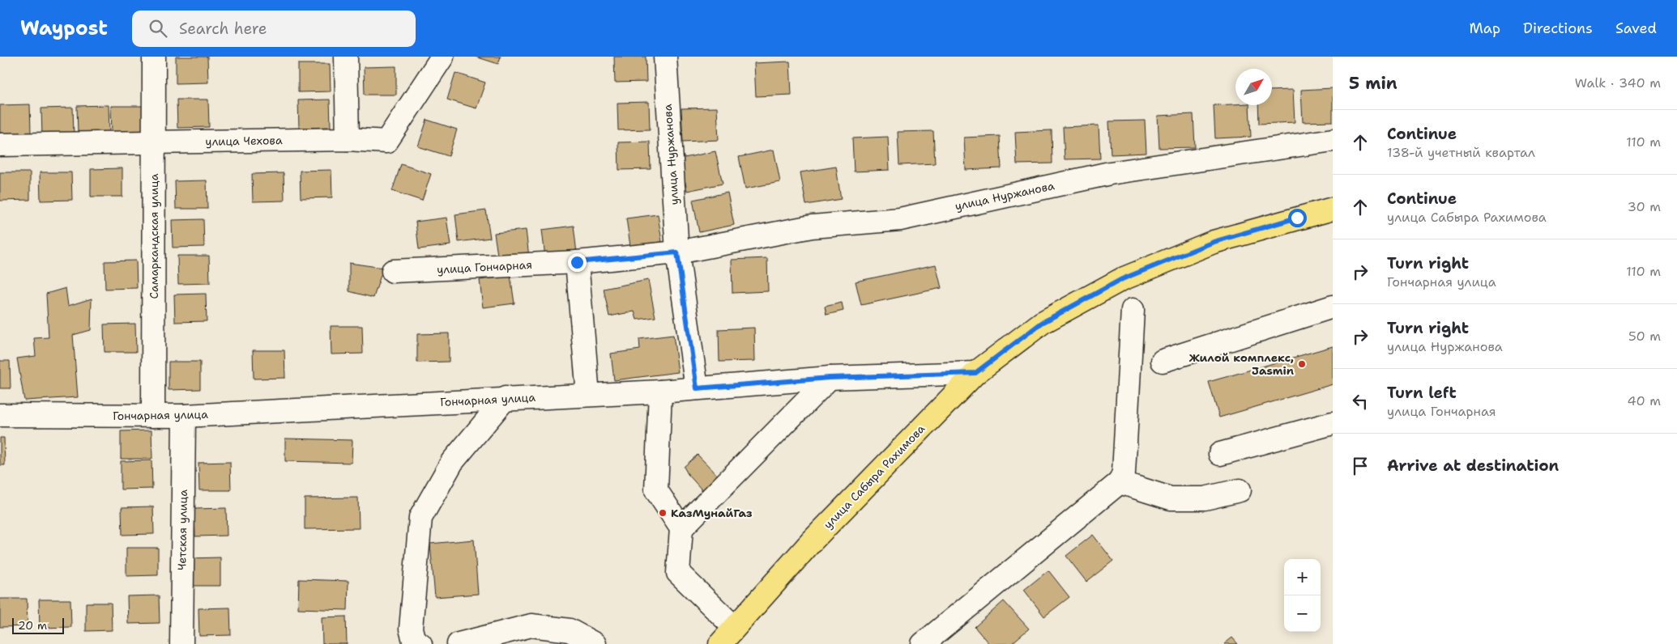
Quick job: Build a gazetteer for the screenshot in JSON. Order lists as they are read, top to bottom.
{
  "streets": {
    "main road": ["улица Сабыра Рахимова"],
    "street": [
      "улица Чехова",
      "улица Нуржанова",
      "Самаркандская улица",
      "улица Гончарная",
      "Гончарная улица",
      "Четская улица"
    ]
  },
  "crossings": [
    ["улица Чехова", "Самаркандская улица"],
    ["улица Нуржанова", "улица Гончарная"],
    ["улица Нуржанова", "Гончарная улица"],
    ["Самаркандская улица", "Гончарная улица"],
    ["Гончарная улица", "улица Сабыра Рахимова"],
    ["Гончарная улица", "Четская улица"]
  ],
  "places": ["Жилой комплекс, Jasmin", "КазМунайГаз"],
  "scale_bar": "20 m",
  "north": "top right",
  "page": {
    "header": "Waypost",
    "search": "Search here",
    "nav": ["Map", "Directions", "Saved"],
    "heading": ["5 min", "Walk · 340 m"],
    "list": [
      ["Continue", "138-й учетный квартал", "110 m"],
      ["Continue", "улица Сабыра Рахимова", "30 m"],
      ["Turn right", "Гончарная улица", "110 m"],
      ["Turn right", "улица Нуржанова", "50 m"],
      ["Turn left", "улица Гончарная", "40 m"],
      "Arrive at destination"
    ],
    "map_buttons": ["+", "−"],
    "scale": "20 m"
  }
}
